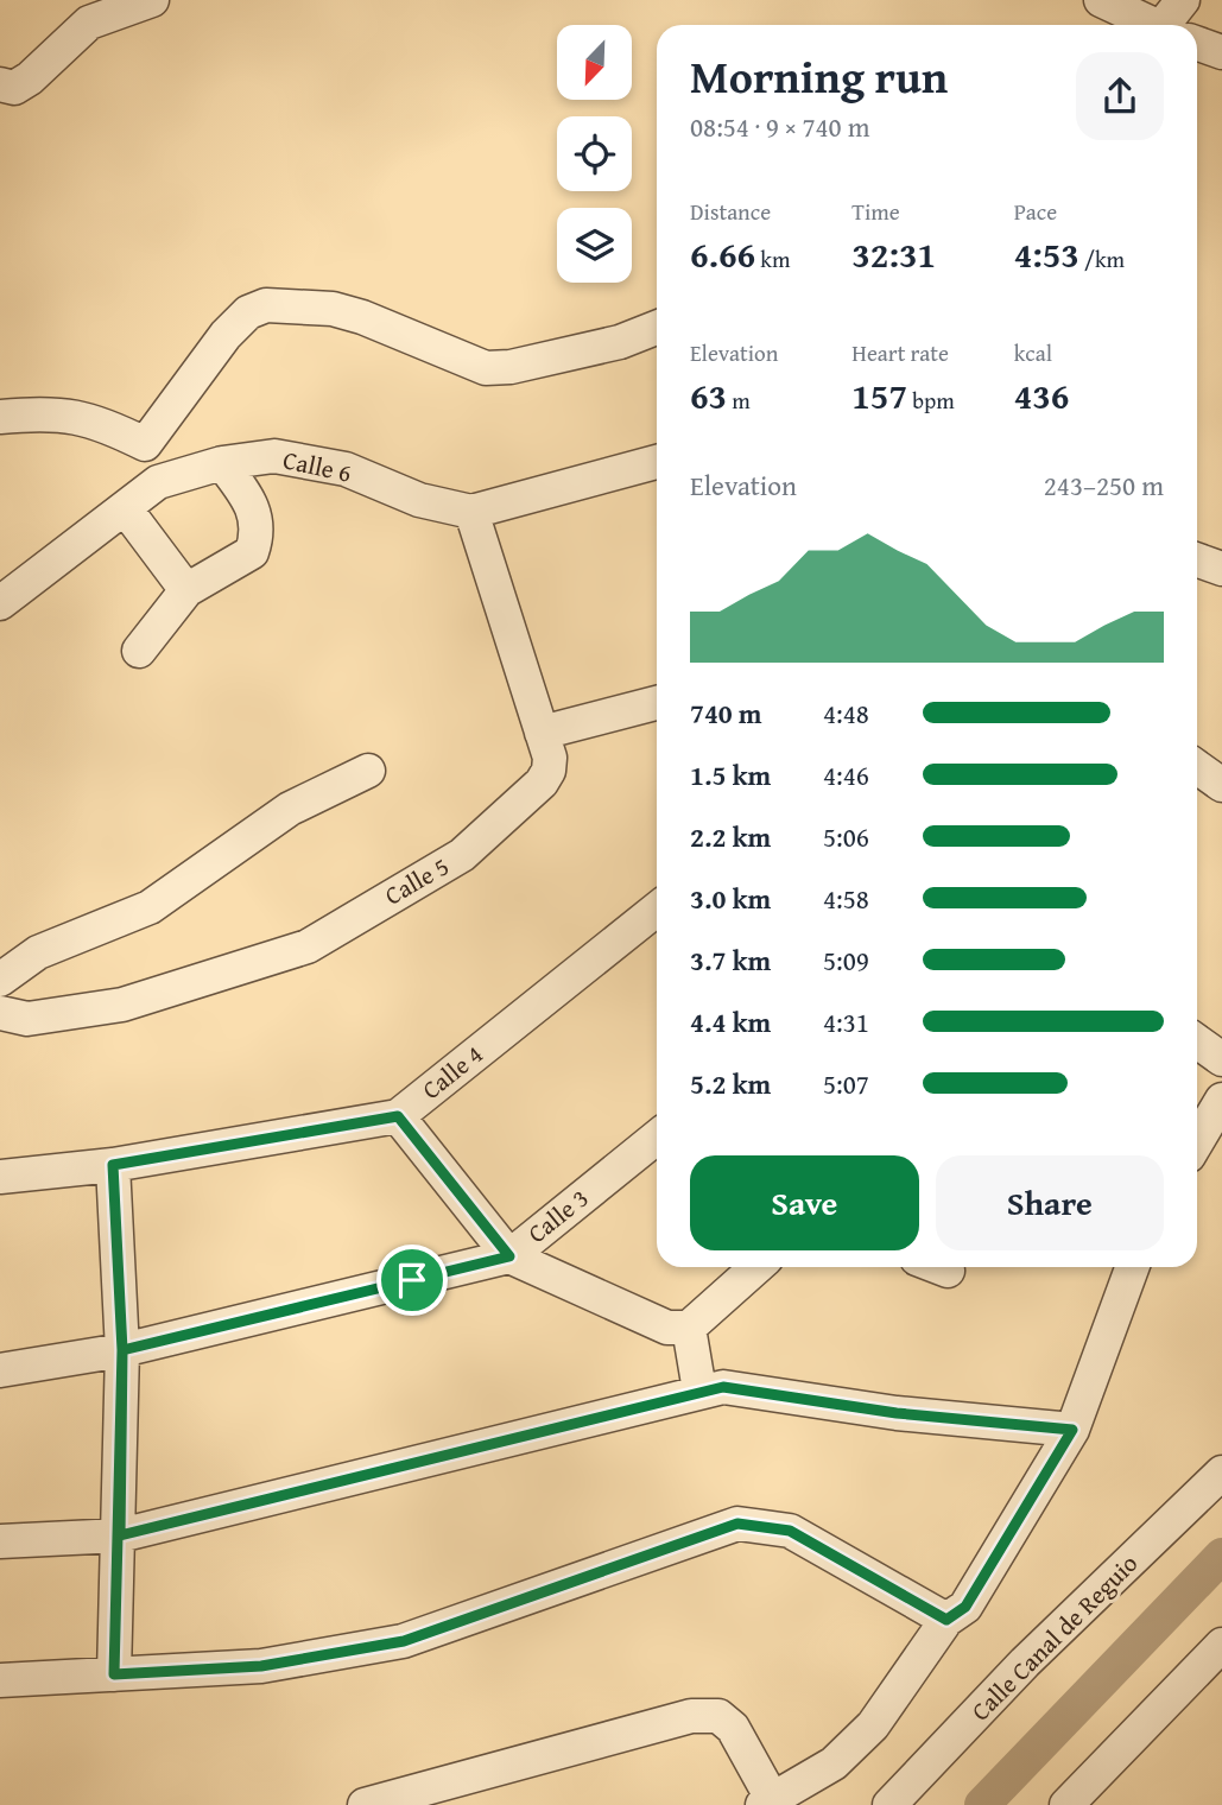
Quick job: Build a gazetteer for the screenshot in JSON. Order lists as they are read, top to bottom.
{
  "streets": {
    "street": [
      "Calle 6",
      "Calle 5",
      "Calle 4",
      "Calle 3",
      "Calle Canal de Reguio"
    ]
  },
  "crossings": [
    ["Calle 6", "Calle 5"]
  ],
  "north": "bottom left",
  "page": {
    "heading": ["Morning run", "08:54 · 9 × 740 m"],
    "stats": [
      ["Distance", "6.66 km"],
      ["Time", "32:31"],
      ["Pace", "4:53 /km"],
      ["Elevation", "63 m"],
      ["Heart rate", "157 bpm"],
      ["kcal", "436"]
    ],
    "chart": ["Elevation", "243–250 m"],
    "list": [
      {
        "name": "740 m",
        "note": "4:48"
      },
      {
        "name": "1.5 km",
        "note": "4:46"
      },
      {
        "name": "2.2 km",
        "note": "5:06"
      },
      {
        "name": "3.0 km",
        "note": "4:58"
      },
      {
        "name": "3.7 km",
        "note": "5:09"
      },
      {
        "name": "4.4 km",
        "note": "4:31"
      },
      {
        "name": "5.2 km",
        "note": "5:07"
      }
    ],
    "buttons": ["Save", "Share"]
  }
}
